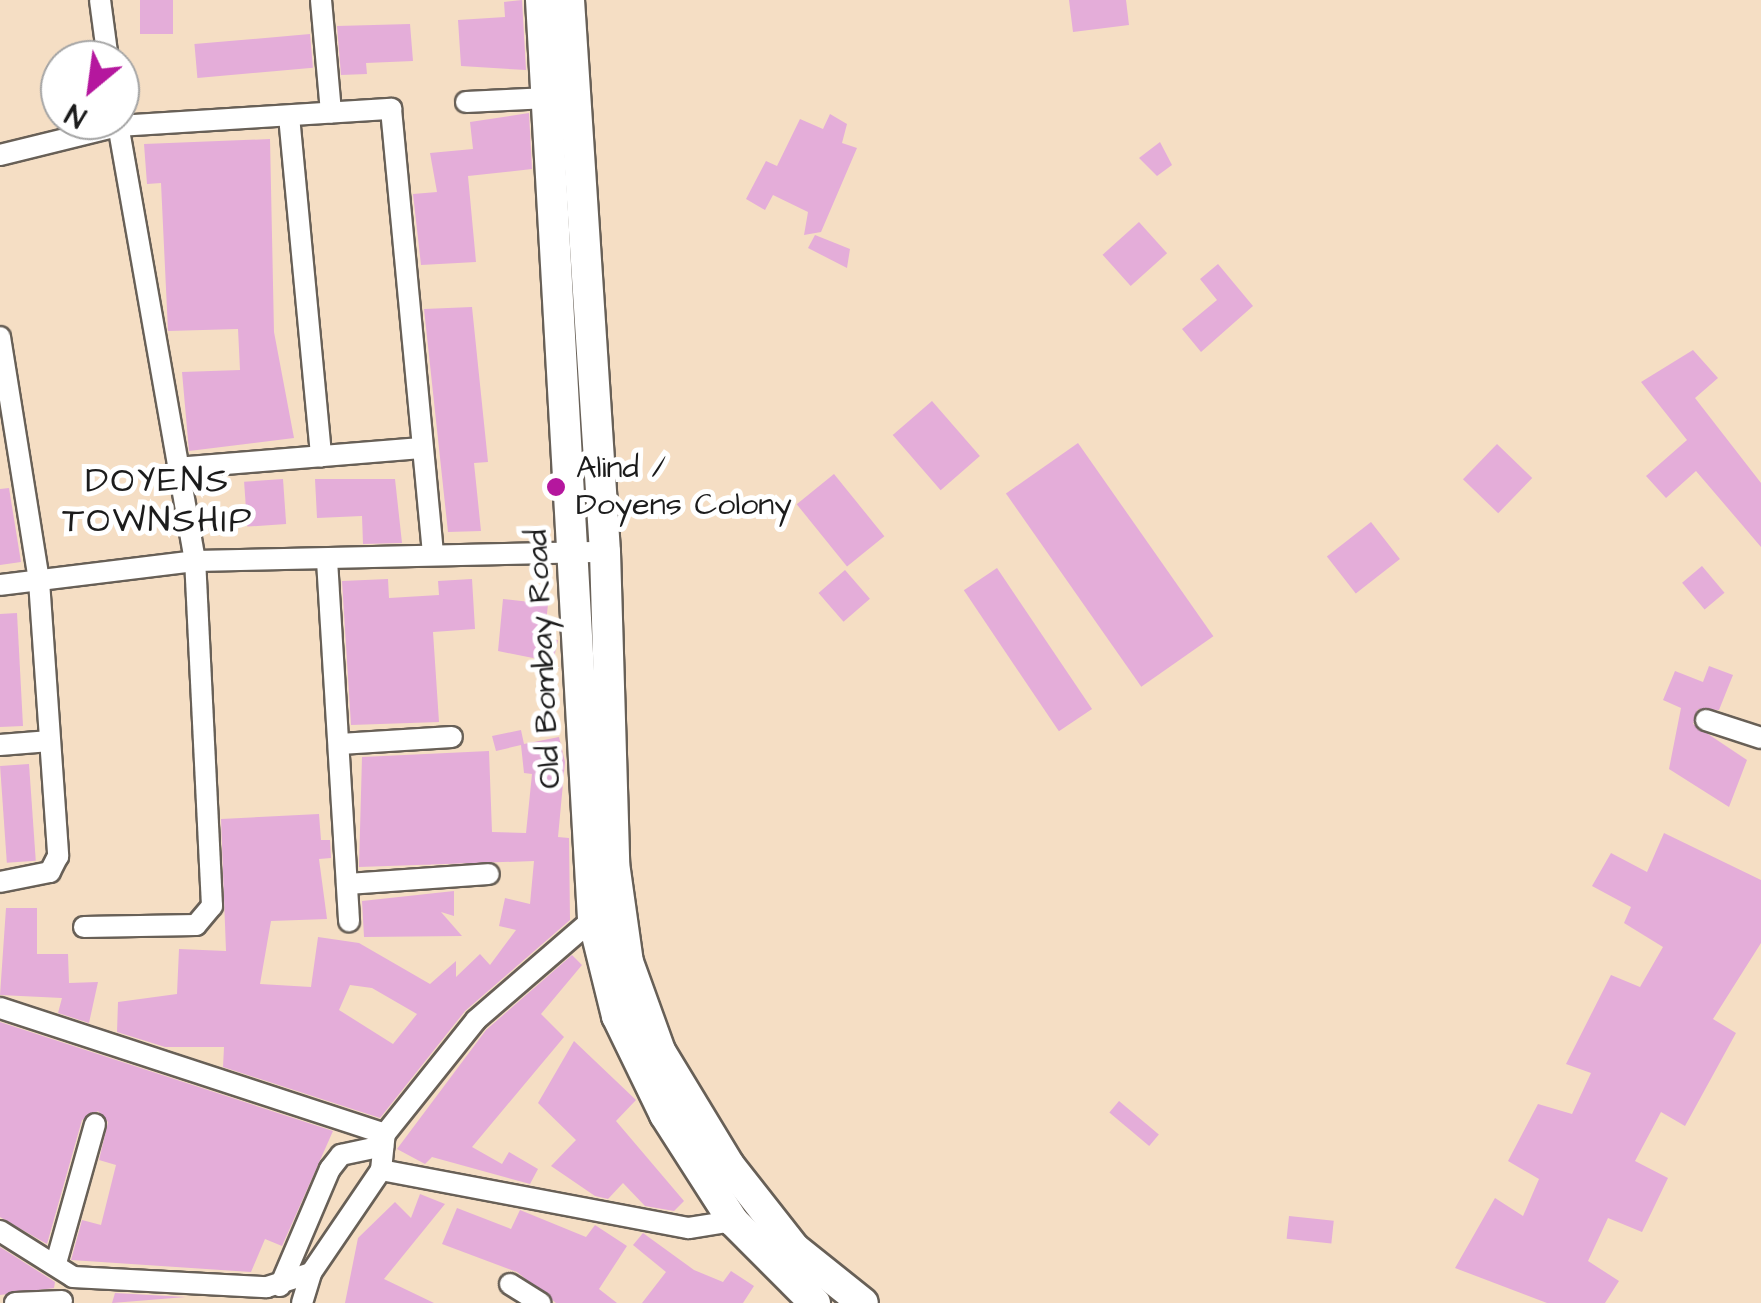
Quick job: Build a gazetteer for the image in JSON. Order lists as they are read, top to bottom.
{
  "streets": {
    "main road": ["Old Bombay Road"]
  },
  "districts": ["DOYENS TOWNSHIP"],
  "places": ["Alind / Doyens Colony"],
  "north": "bottom left"
}
